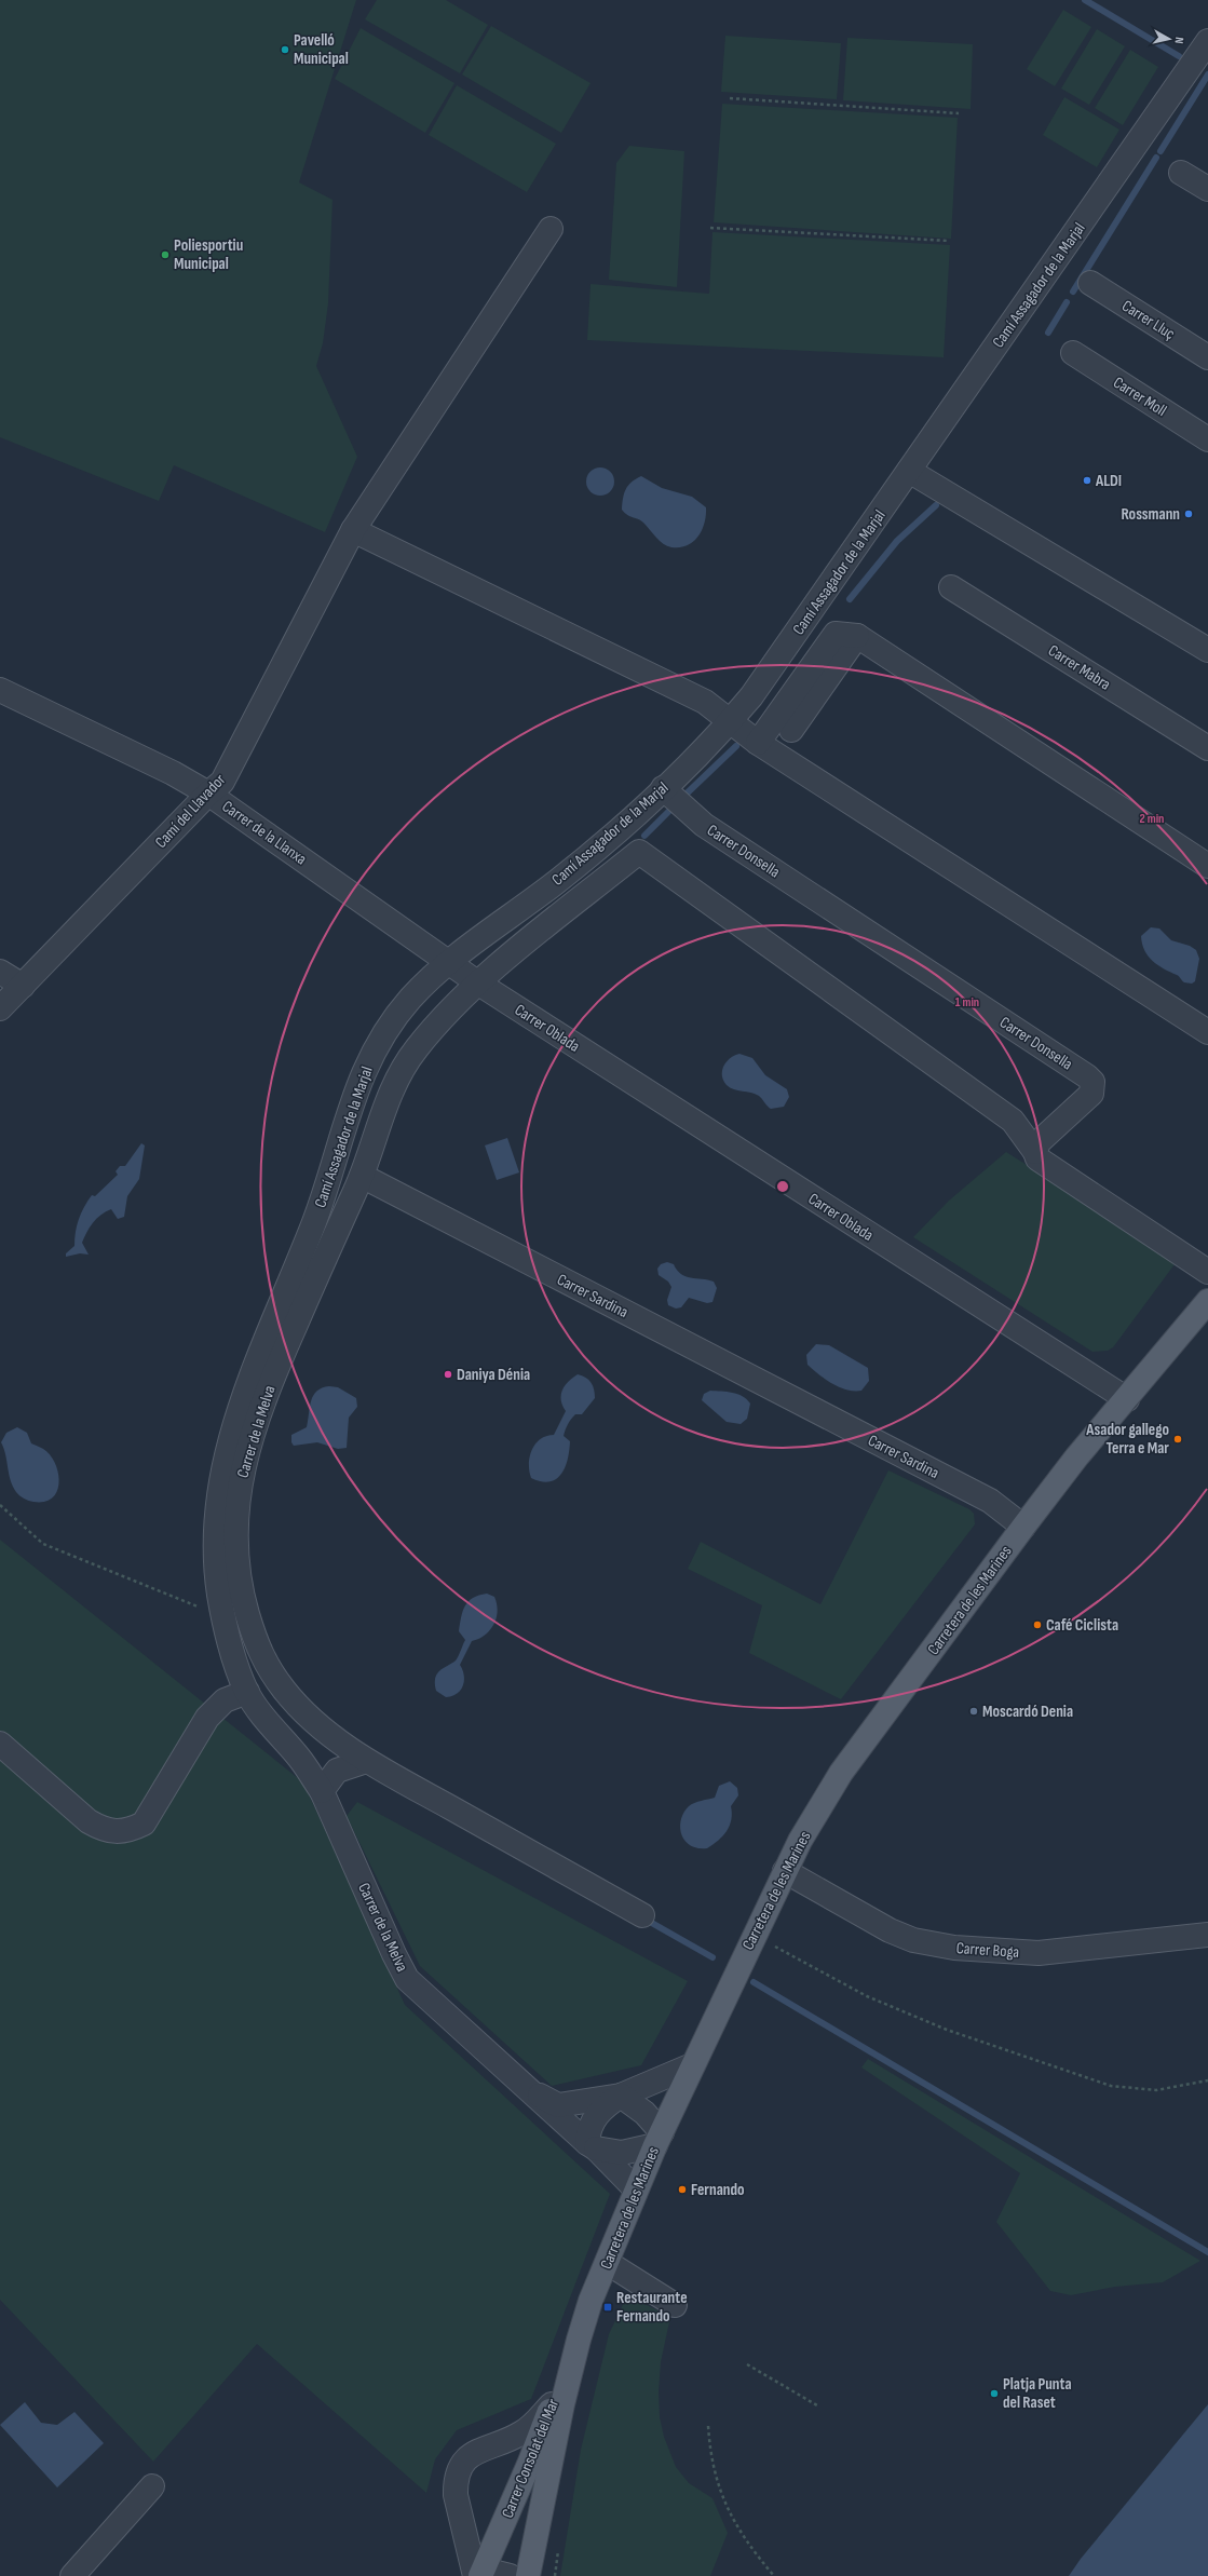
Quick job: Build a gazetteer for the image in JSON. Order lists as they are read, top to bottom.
{
  "streets": {
    "main road": ["Carretera de les Marines", "Carrer Consolat del Mar"],
    "street": [
      "Camí Assagador de la Marjal",
      "Carrer Lluç",
      "Carrer Moll",
      "Carrer Mabra",
      "Camí del Llavador",
      "Carrer de la Llanxa",
      "Carrer Donsella",
      "Carrer Oblada",
      "Carrer Sardina",
      "Carrer de la Melva",
      "Carrer Boga"
    ]
  },
  "crossings": [
    ["Camí Assagador de la Marjal", "Carrer de la Llanxa"],
    ["Camí Assagador de la Marjal", "Carrer Donsella"],
    ["Camí Assagador de la Marjal", "Carrer Oblada"],
    ["Camí Assagador de la Marjal", "Carrer de la Melva"],
    ["Camí del Llavador", "Carrer de la Llanxa"],
    ["Carrer de la Llanxa", "Carrer Oblada"],
    ["Carrer Oblada", "Carretera de les Marines"],
    ["Carrer Sardina", "Carrer de la Melva"],
    ["Carrer Sardina", "Carretera de les Marines"],
    ["Carrer de la Melva", "Carretera de les Marines"],
    ["Carretera de les Marines", "Carrer Boga"],
    ["Carretera de les Marines", "Carrer Consolat del Mar"]
  ],
  "places": {
    "other": [
      "Pavelló Municipal",
      "Poliesportiu Municipal",
      "ALDI",
      "Rossmann",
      "Daniya Dénia",
      "Asador gallego Terra e Mar",
      "Café Ciclista",
      "Moscardó Denia",
      "Fernando",
      "Platja Punta del Raset"
    ],
    "transit": ["Restaurante Fernando"]
  },
  "north": "right",
  "rings": ["2 min", "1 min"]
}
